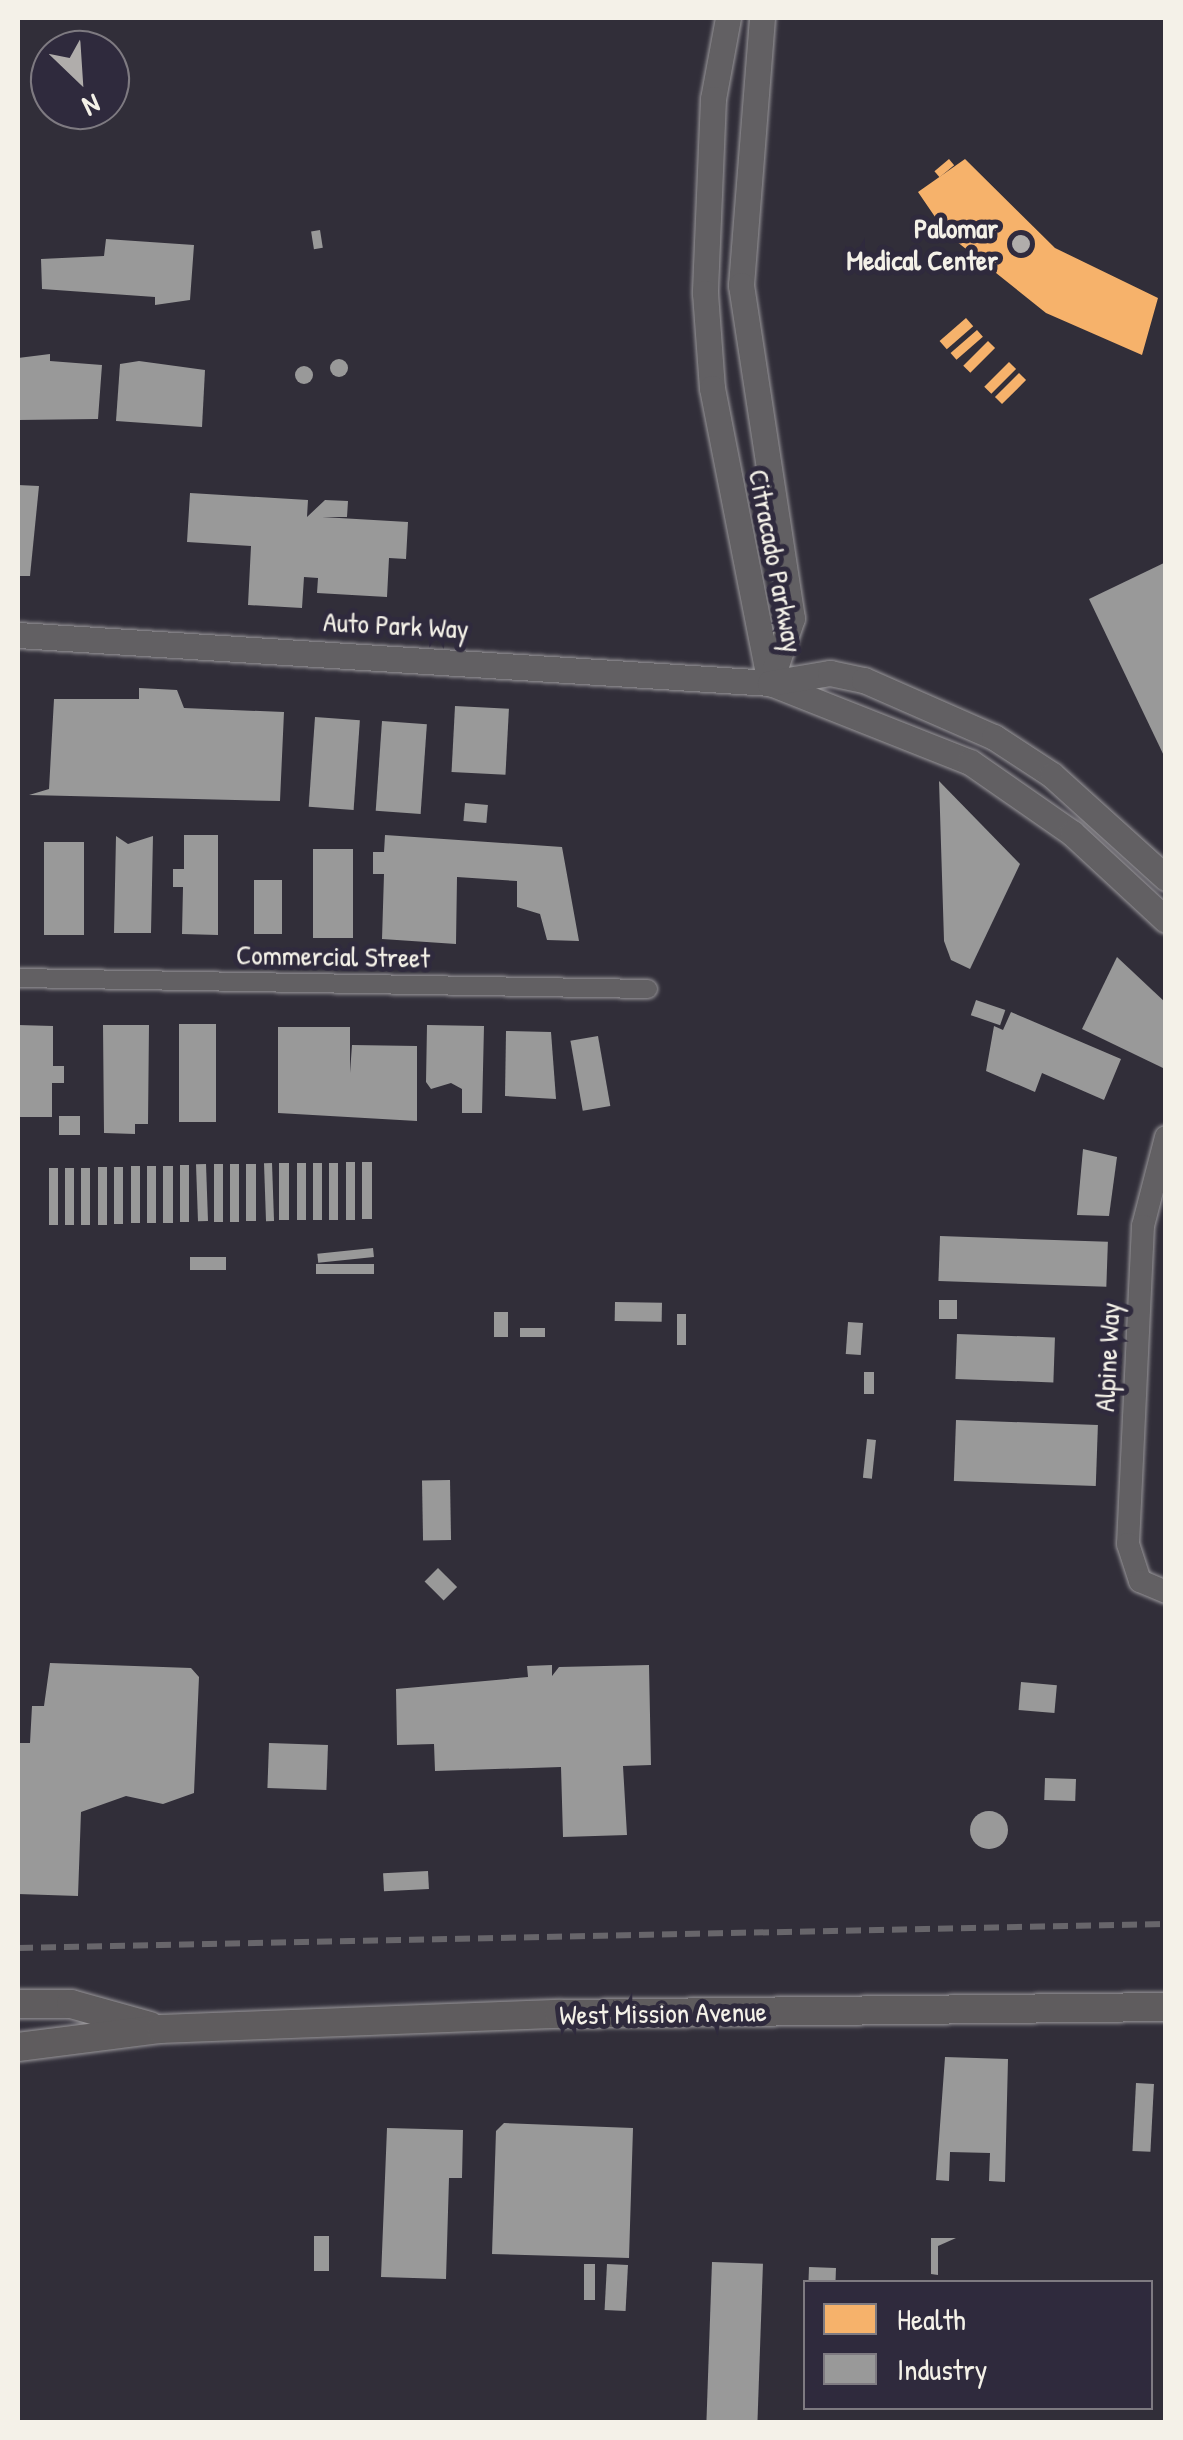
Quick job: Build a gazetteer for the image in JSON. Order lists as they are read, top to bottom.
{
  "streets": {
    "main road": ["Citracado Parkway", "Auto Park Way", "West Mission Avenue"],
    "street": ["Commercial Street", "Alpine Way"]
  },
  "crossings": [
    ["Citracado Parkway", "Auto Park Way"]
  ],
  "places": ["Palomar Medical Center"],
  "legend": ["Health", "Industry"],
  "north": "bottom right"
}
